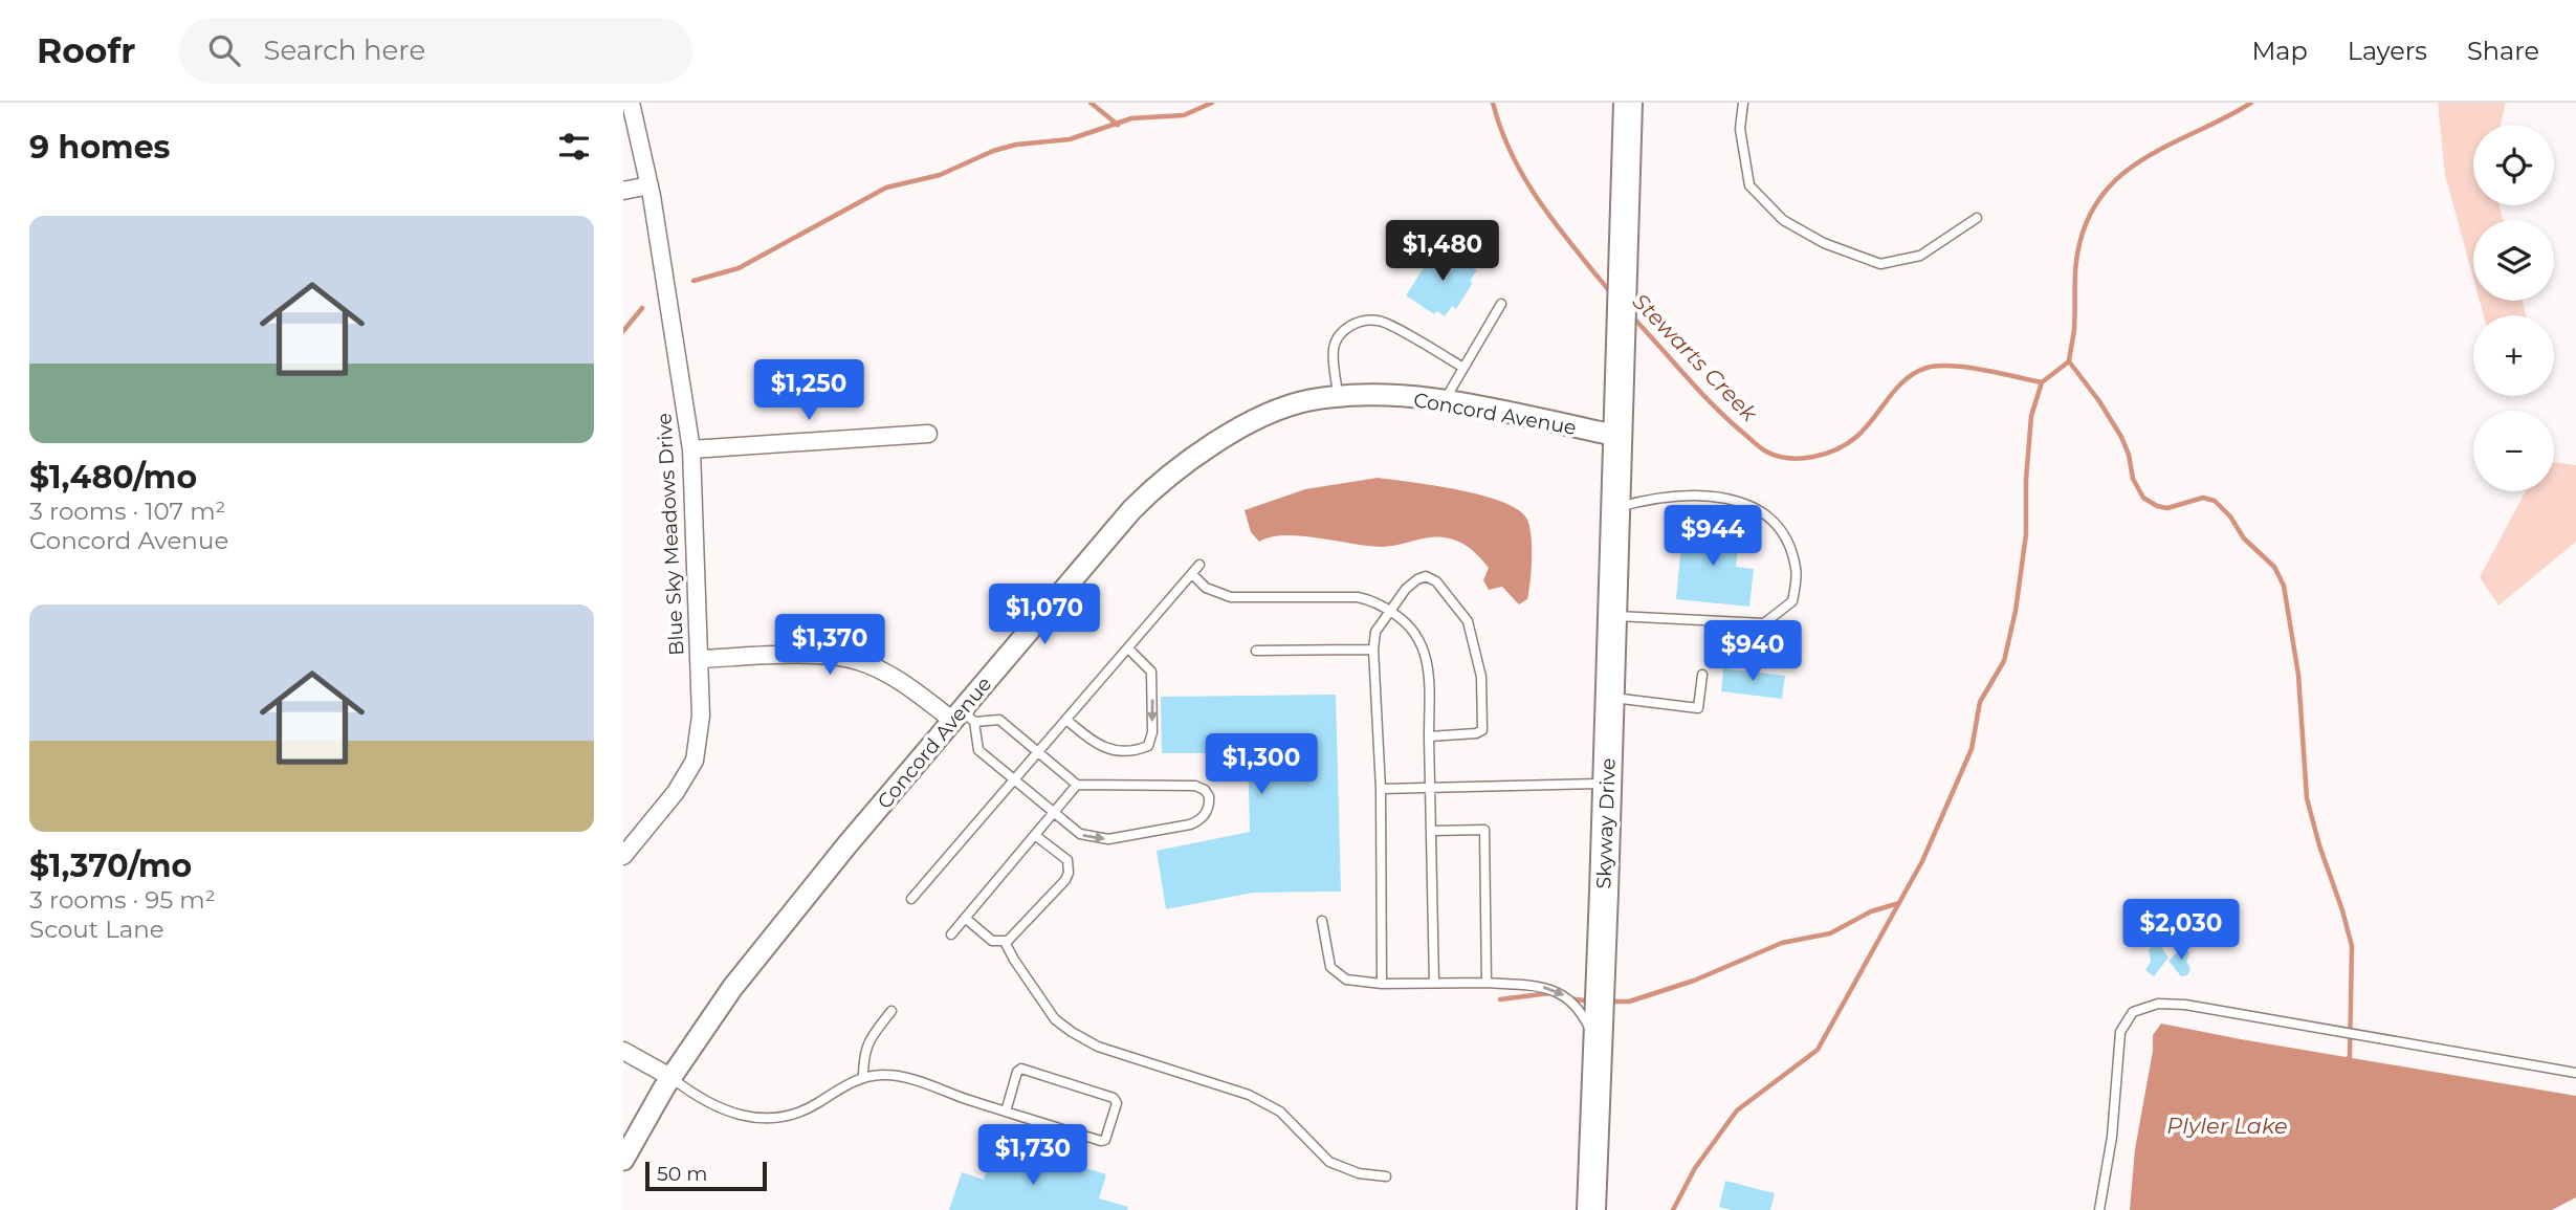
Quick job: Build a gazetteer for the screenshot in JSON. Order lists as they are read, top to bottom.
{
  "streets": {
    "highway": ["Skyway Drive"],
    "street": ["Concord Avenue", "Blue Sky Meadows Drive"]
  },
  "crossings": [
    ["Concord Avenue", "Skyway Drive"]
  ],
  "water": ["Stewarts Creek", "Plyler Lake"],
  "scale_bar": "50 m",
  "page": {
    "header": "Roofr",
    "search": "Search here",
    "nav": ["Map", "Layers", "Share"],
    "heading": "9 homes",
    "map_buttons": ["+", "−"],
    "list": [
      {
        "name": "$1,480/mo",
        "note": "3 rooms · 107 m² · Concord Avenue"
      },
      {
        "name": "$1,370/mo",
        "note": "3 rooms · 95 m² · Scout Lane"
      }
    ],
    "price": [
      "$1,480",
      "$1,250",
      "$944",
      "$1,070",
      "$1,370",
      "$940",
      "$1,300",
      "$2,030",
      "$1,730"
    ],
    "scale": "50 m"
  }
}
